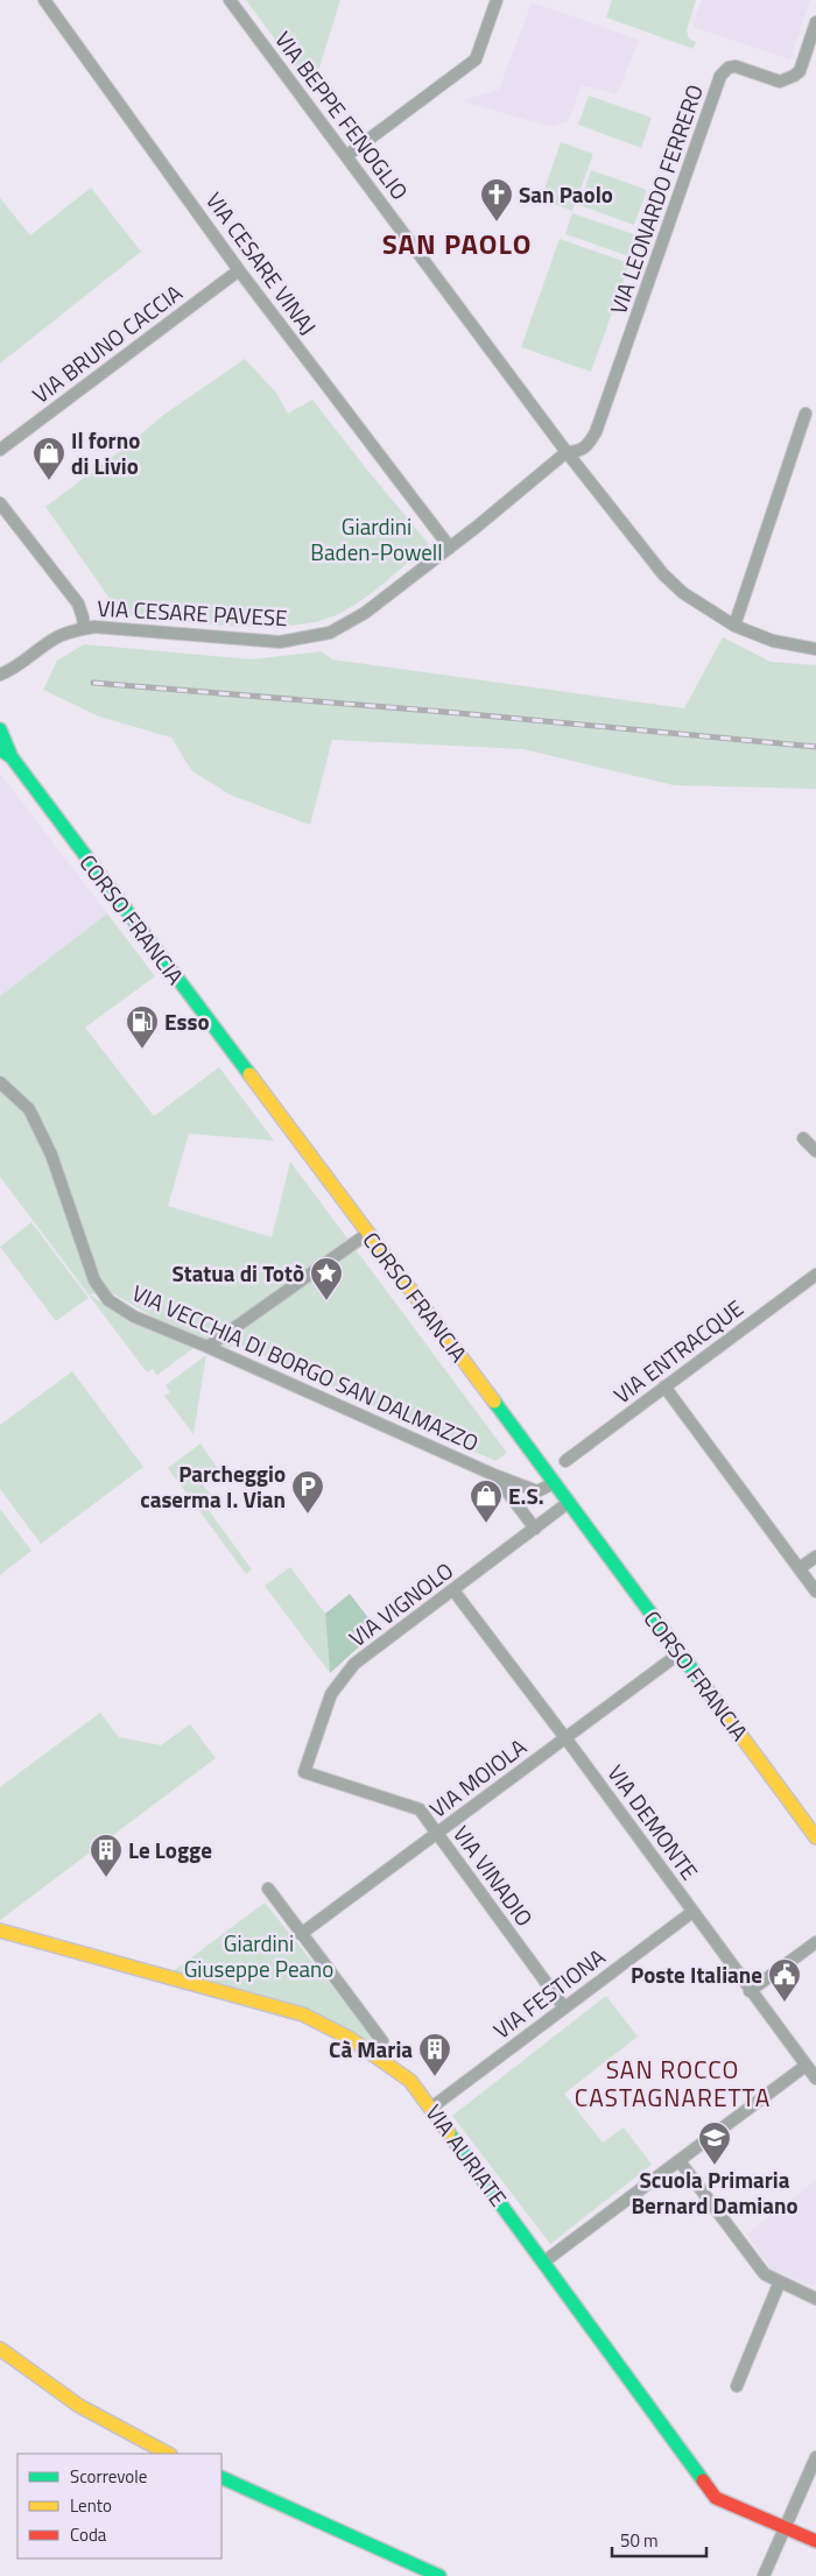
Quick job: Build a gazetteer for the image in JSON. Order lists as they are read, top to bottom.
{
  "streets": {
    "main road": ["CORSO FRANCIA", "VIA AURIATE"],
    "street": [
      "VIA BEPPE FENOGLIO",
      "VIA LEONARDO FERRERO",
      "VIA CESARE VINAJ",
      "VIA BRUNO CACCIA",
      "VIA CESARE PAVESE",
      "VIA ENTRACQUE",
      "VIA VECCHIA DI BORGO SAN DALMAZZO",
      "VIA VIGNOLO",
      "VIA MOIOLA",
      "VIA DEMONTE",
      "VIA VINADIO",
      "VIA FESTIONA"
    ]
  },
  "crossings": [
    ["VIA BEPPE FENOGLIO", "VIA LEONARDO FERRERO"],
    ["VIA BEPPE FENOGLIO", "VIA CESARE PAVESE"],
    ["VIA LEONARDO FERRERO", "VIA CESARE PAVESE"],
    ["VIA CESARE VINAJ", "VIA BRUNO CACCIA"],
    ["VIA CESARE VINAJ", "VIA CESARE PAVESE"],
    ["CORSO FRANCIA", "VIA VECCHIA DI BORGO SAN DALMAZZO"],
    ["CORSO FRANCIA", "VIA VIGNOLO"],
    ["CORSO FRANCIA", "VIA MOIOLA"],
    ["VIA VIGNOLO", "VIA DEMONTE"],
    ["VIA VIGNOLO", "VIA VINADIO"],
    ["VIA MOIOLA", "VIA DEMONTE"],
    ["VIA MOIOLA", "VIA VINADIO"],
    ["VIA DEMONTE", "VIA FESTIONA"],
    ["VIA VINADIO", "VIA FESTIONA"],
    ["VIA FESTIONA", "VIA AURIATE"]
  ],
  "districts": ["SAN PAOLO", "SAN ROCCO CASTAGNARETTA"],
  "parks": ["Giardini Baden-Powell", "Giardini Giuseppe Peano"],
  "places": {
    "church": ["San Paolo"],
    "shop": ["Il forno di Livio", "E.S."],
    "fuel station": ["Esso"],
    "place": ["Statua di Totò"],
    "parking": ["Parcheggio caserma I. Vian"],
    "building": ["Le Logge", "Cà Maria"],
    "public building": ["Poste Italiane"],
    "school or university": ["Scuola Primaria Bernard Damiano"]
  },
  "legend": ["Scorrevole", "Lento", "Coda"],
  "scale_bar": "50 m"
}
